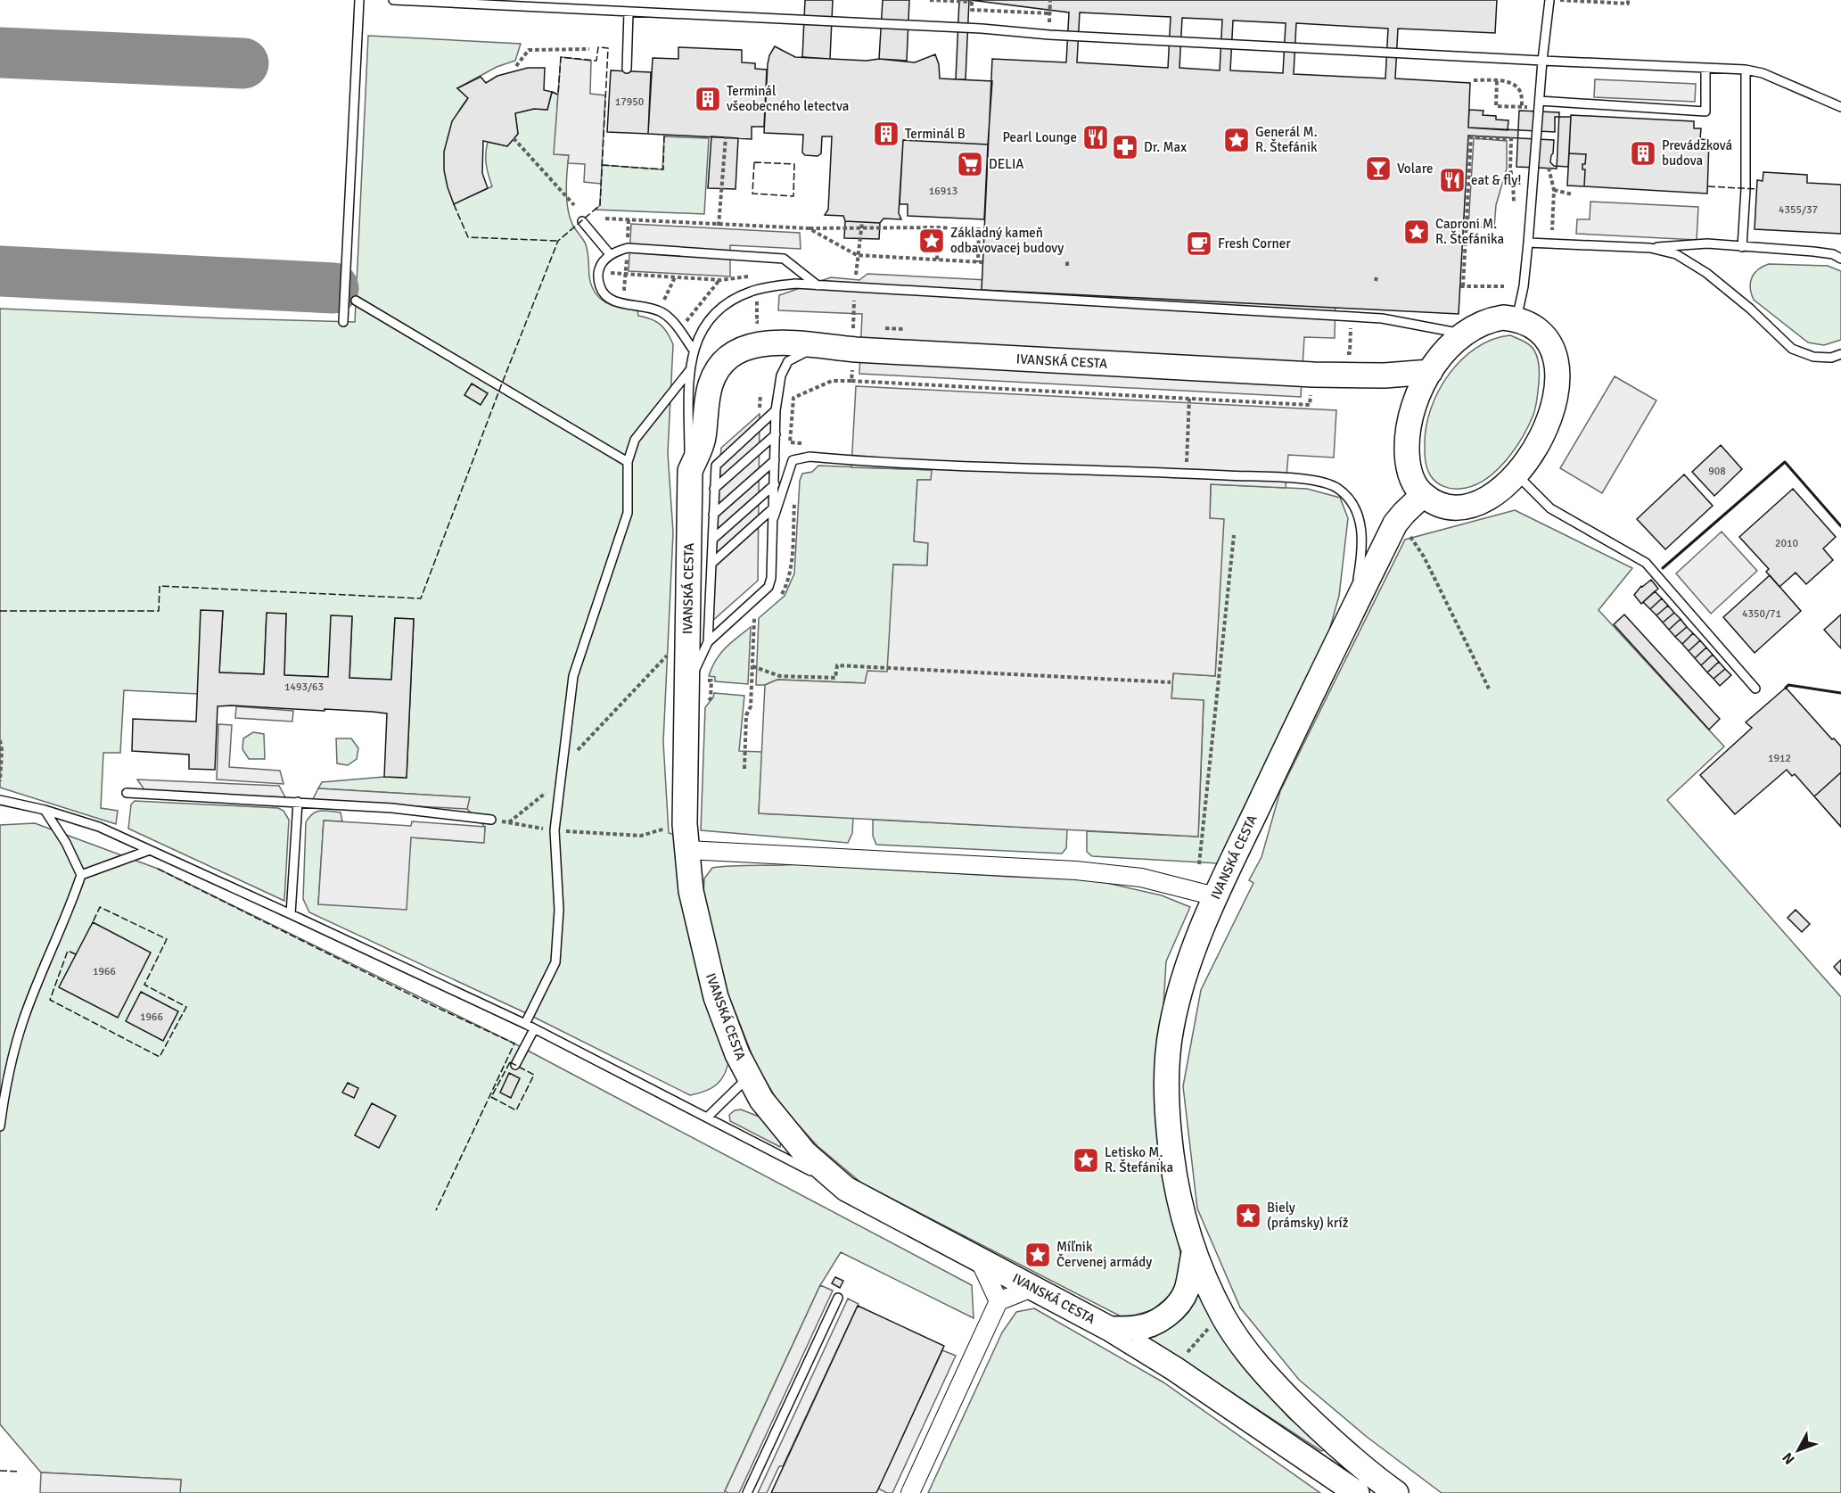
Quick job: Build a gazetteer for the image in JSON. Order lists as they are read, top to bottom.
{
  "streets": {
    "street": ["IVANSKÁ CESTA"]
  },
  "places": {
    "building": ["Terminál všeobecného letectva", "Terminál B", "Prevádzková budova"],
    "restaurant": ["Pearl Lounge", "eat & fly!"],
    "place": [
      "Generál M. R. Štefánik",
      "Caproni M. R. Štefánika",
      "Základný kameň odbavovacej budovy",
      "Letisko M. R. Štefánika",
      "Biely (prámsky) kríž",
      "Míľnik Červenej armády"
    ],
    "pharmacy": ["Dr. Max"],
    "supermarket": ["DELIA"],
    "bar": ["Volare"],
    "cafe": ["Fresh Corner"]
  },
  "house_numbers": [
    "17950",
    "16913",
    "4355/37",
    "908",
    "2010",
    "4350/71",
    "1493/63",
    "1912",
    "1966",
    "1966"
  ],
  "north": "bottom left"
}
